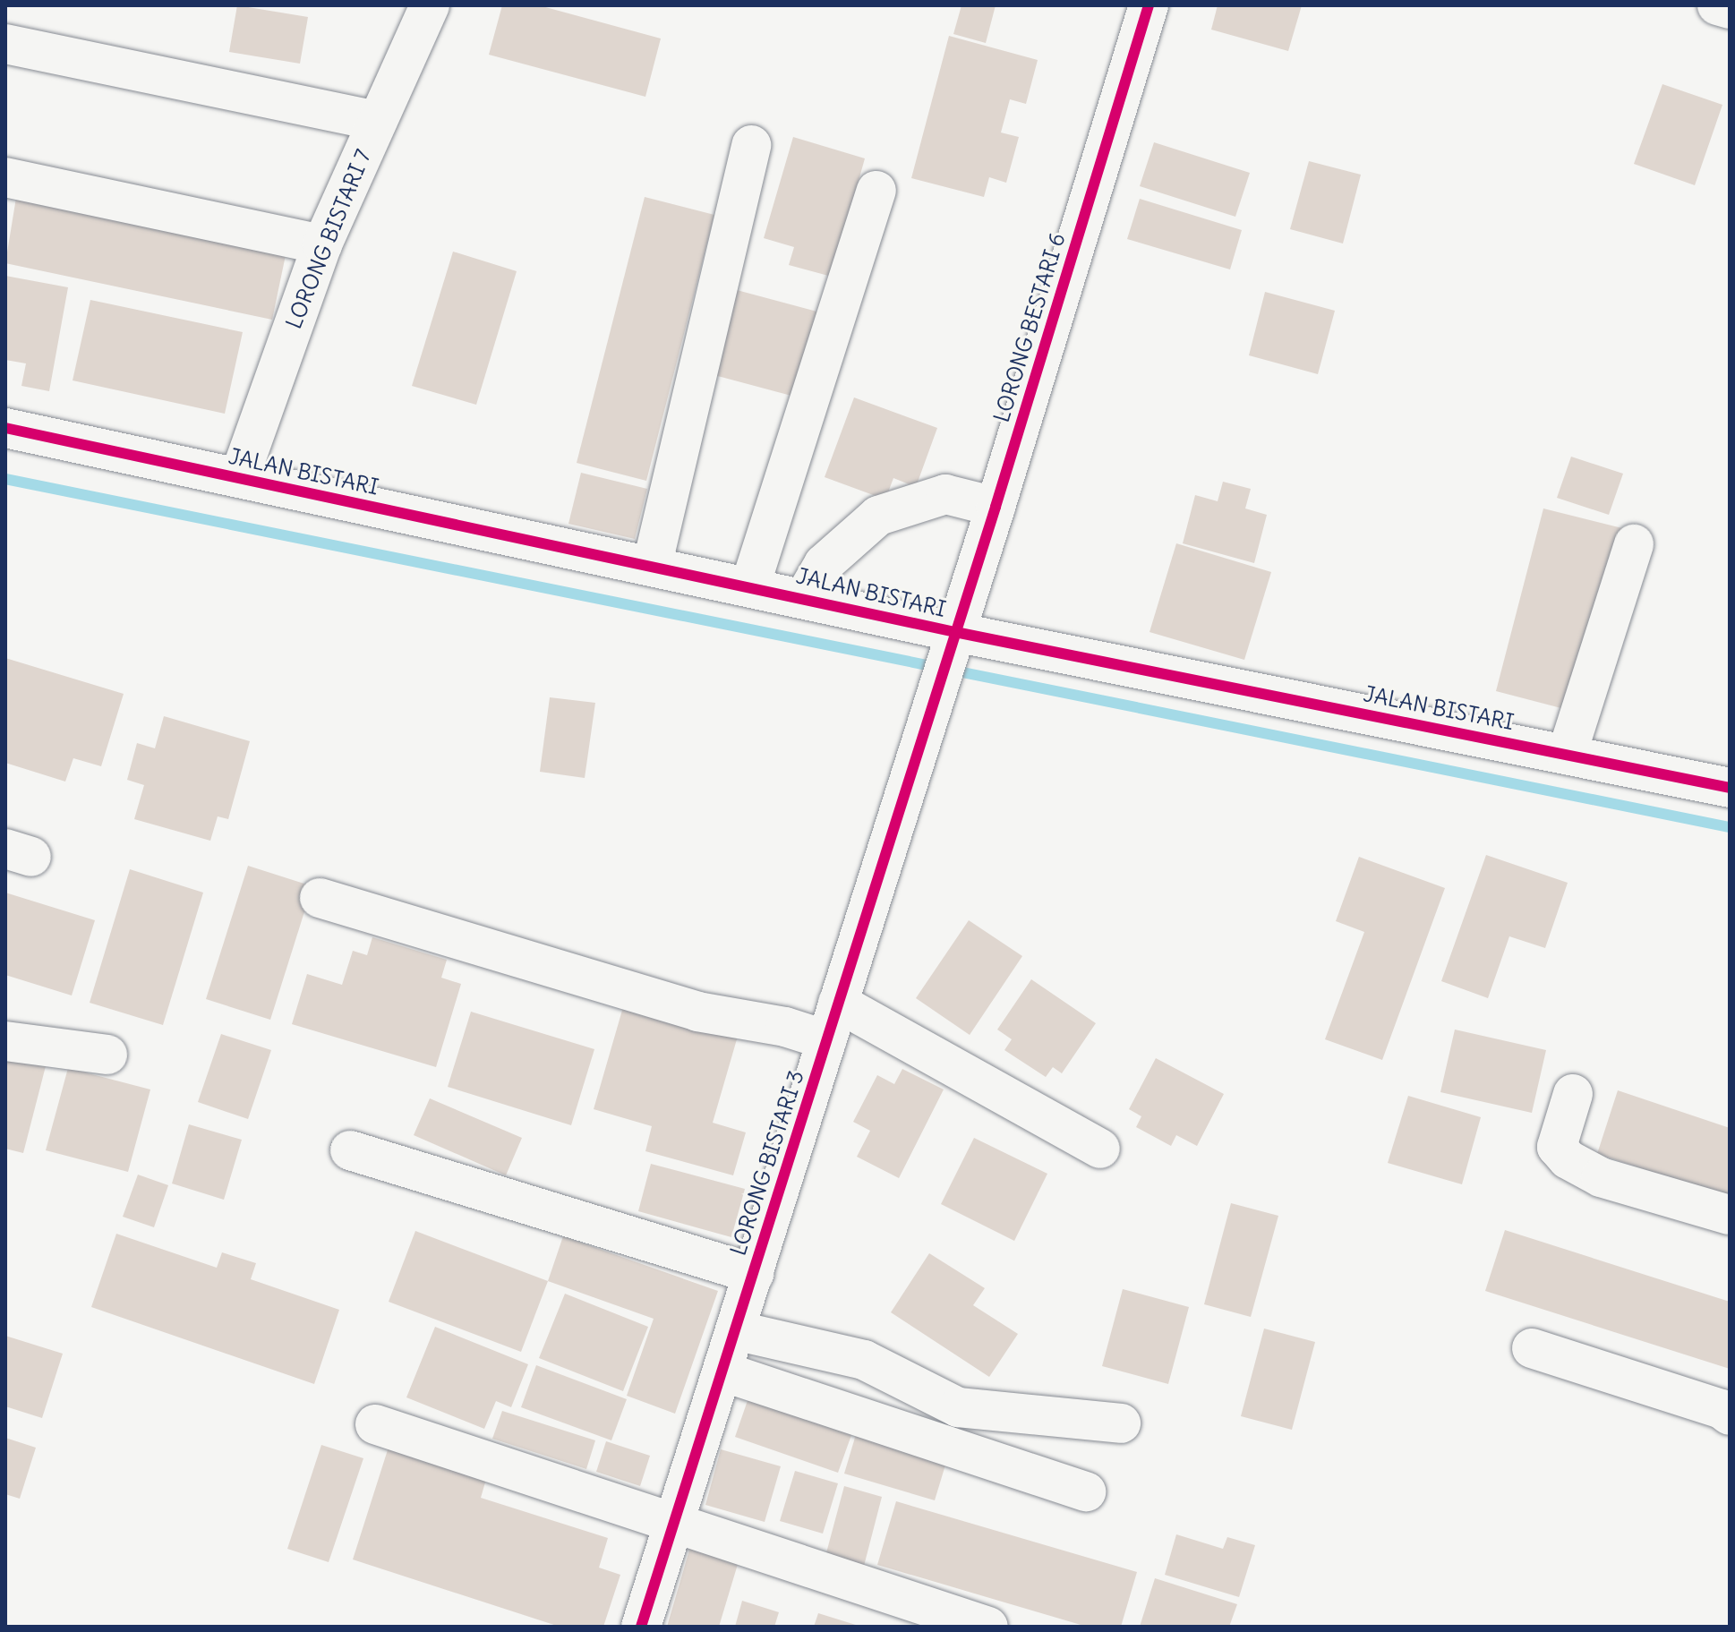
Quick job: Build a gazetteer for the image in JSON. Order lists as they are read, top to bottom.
{
  "streets": {
    "street": [
      "LORONG BISTARI 7",
      "LORONG BESTARI 6",
      "JALAN BISTARI",
      "LORONG BISTARI 3"
    ]
  },
  "crossings": [
    ["LORONG BISTARI 7", "JALAN BISTARI"],
    ["LORONG BESTARI 6", "JALAN BISTARI"],
    ["LORONG BESTARI 6", "LORONG BISTARI 3"]
  ]
}
